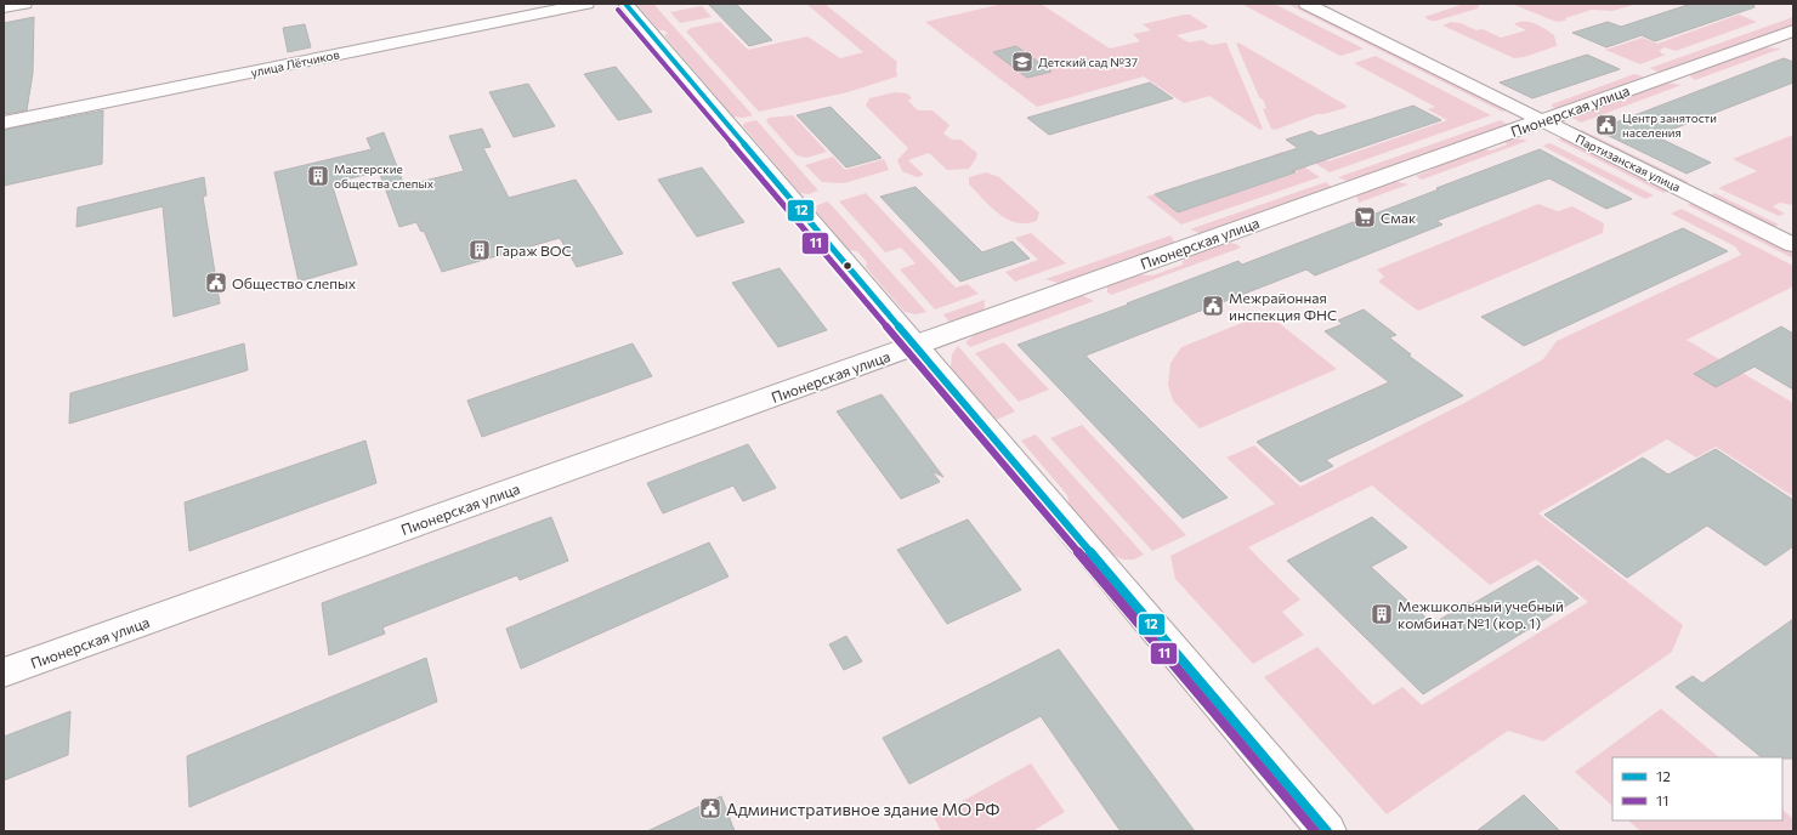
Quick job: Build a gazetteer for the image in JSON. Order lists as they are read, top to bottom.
{
  "streets": {
    "street": ["улица Лётчиков", "Пионерская улица", "Партизанская улица"]
  },
  "crossings": [
    ["Пионерская улица", "Партизанская улица"]
  ],
  "places": {
    "school or university": ["Детский сад №37"],
    "public building": [
      "Центр занятости населения",
      "Общество слепых",
      "Межрайонная инспекция ФНС",
      "Административное здание МО РФ"
    ],
    "building": ["Мастерские общества слепых", "Гараж ВОС", "Межшкольный учебный комбинат №1 (кор. 1)"],
    "supermarket": ["Смак"]
  },
  "lines": ["transit line 12", "transit line 11"],
  "legend": ["12", "11"]
}
